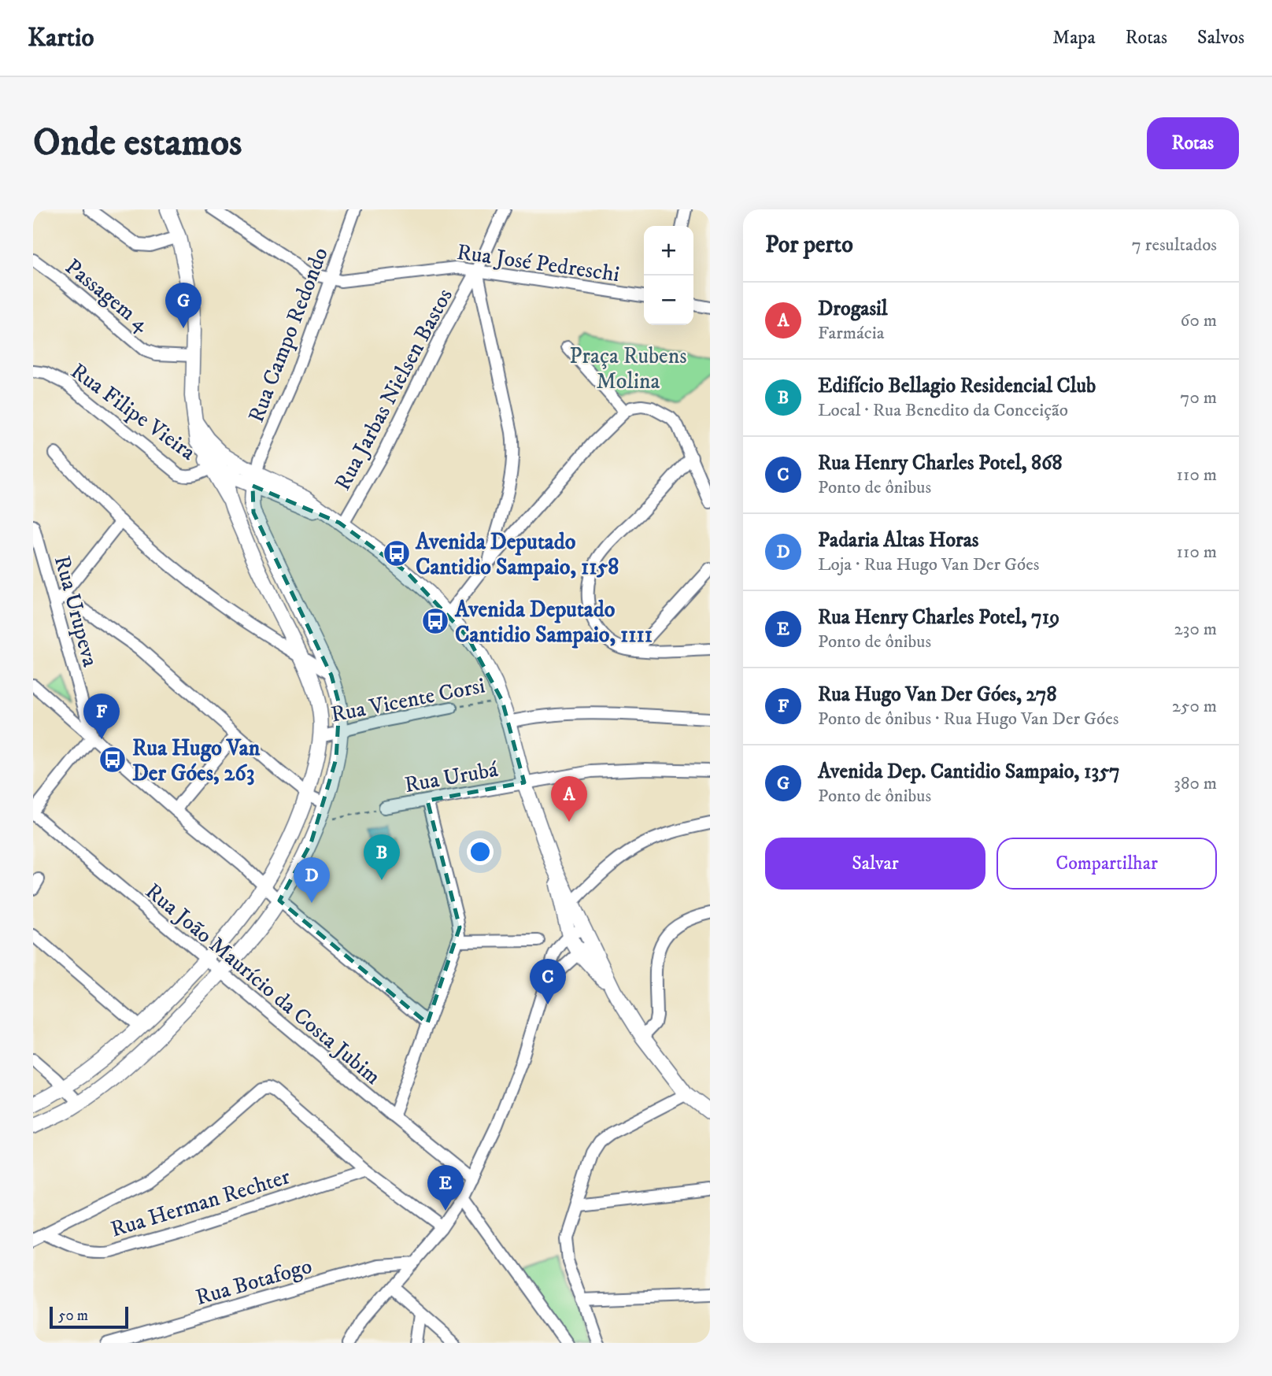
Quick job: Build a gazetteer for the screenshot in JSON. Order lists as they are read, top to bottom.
{
  "streets": {
    "street": [
      "Rua José Pedreschi",
      "Passagem 4",
      "Rua Campo Redondo",
      "Rua Jarbas Nielsen Bastos",
      "Rua Filipe Vieira",
      "Rua Urupeva",
      "Rua Vicente Corsi",
      "Rua Urubá",
      "Rua João Maurício da Costa Jubim",
      "Rua Herman Rechter",
      "Rua Botafogo"
    ]
  },
  "crossings": [
    ["Rua José Pedreschi", "Rua Campo Redondo"],
    ["Rua José Pedreschi", "Rua Jarbas Nielsen Bastos"]
  ],
  "parks": ["Praça Rubens Molina"],
  "places": {
    "bus stop": ["Avenida Deputado Cantidio Sampaio, 1158", "Avenida Deputado Cantidio Sampaio, 1111", "Rua Hugo Van Der Góes, 263"]
  },
  "scale_bar": "50 m",
  "page": {
    "header": "Kartio",
    "nav": ["Mapa", "Rotas", "Salvos"],
    "buttons": [
      "Rotas",
      ["Salvar", "Compartilhar"]
    ],
    "title": "Onde estamos",
    "heading": ["Por perto", "7 resultados"],
    "map_buttons": ["+", "−"],
    "list": [
      {
        "mark": "A",
        "name": "Drogasil",
        "note": "Farmácia",
        "value": "60 m"
      },
      {
        "mark": "B",
        "name": "Edifício Bellagio Residencial Club",
        "note": "Local · Rua Benedito da Conceição",
        "value": "70 m"
      },
      {
        "mark": "C",
        "name": "Rua Henry Charles Potel, 868",
        "note": "Ponto de ônibus",
        "value": "110 m"
      },
      {
        "mark": "D",
        "name": "Padaria Altas Horas",
        "note": "Loja · Rua Hugo Van Der Góes",
        "value": "110 m"
      },
      {
        "mark": "E",
        "name": "Rua Henry Charles Potel, 719",
        "note": "Ponto de ônibus",
        "value": "230 m"
      },
      {
        "mark": "F",
        "name": "Rua Hugo Van Der Góes, 278",
        "note": "Ponto de ônibus · Rua Hugo Van Der Góes",
        "value": "250 m"
      },
      {
        "mark": "G",
        "name": "Avenida Dep. Cantidio Sampaio, 1357",
        "note": "Ponto de ônibus",
        "value": "380 m"
      }
    ],
    "pins": [
      "G",
      "F",
      "A",
      "B",
      "D",
      "C",
      "E"
    ],
    "scale": "50 m"
  }
}
